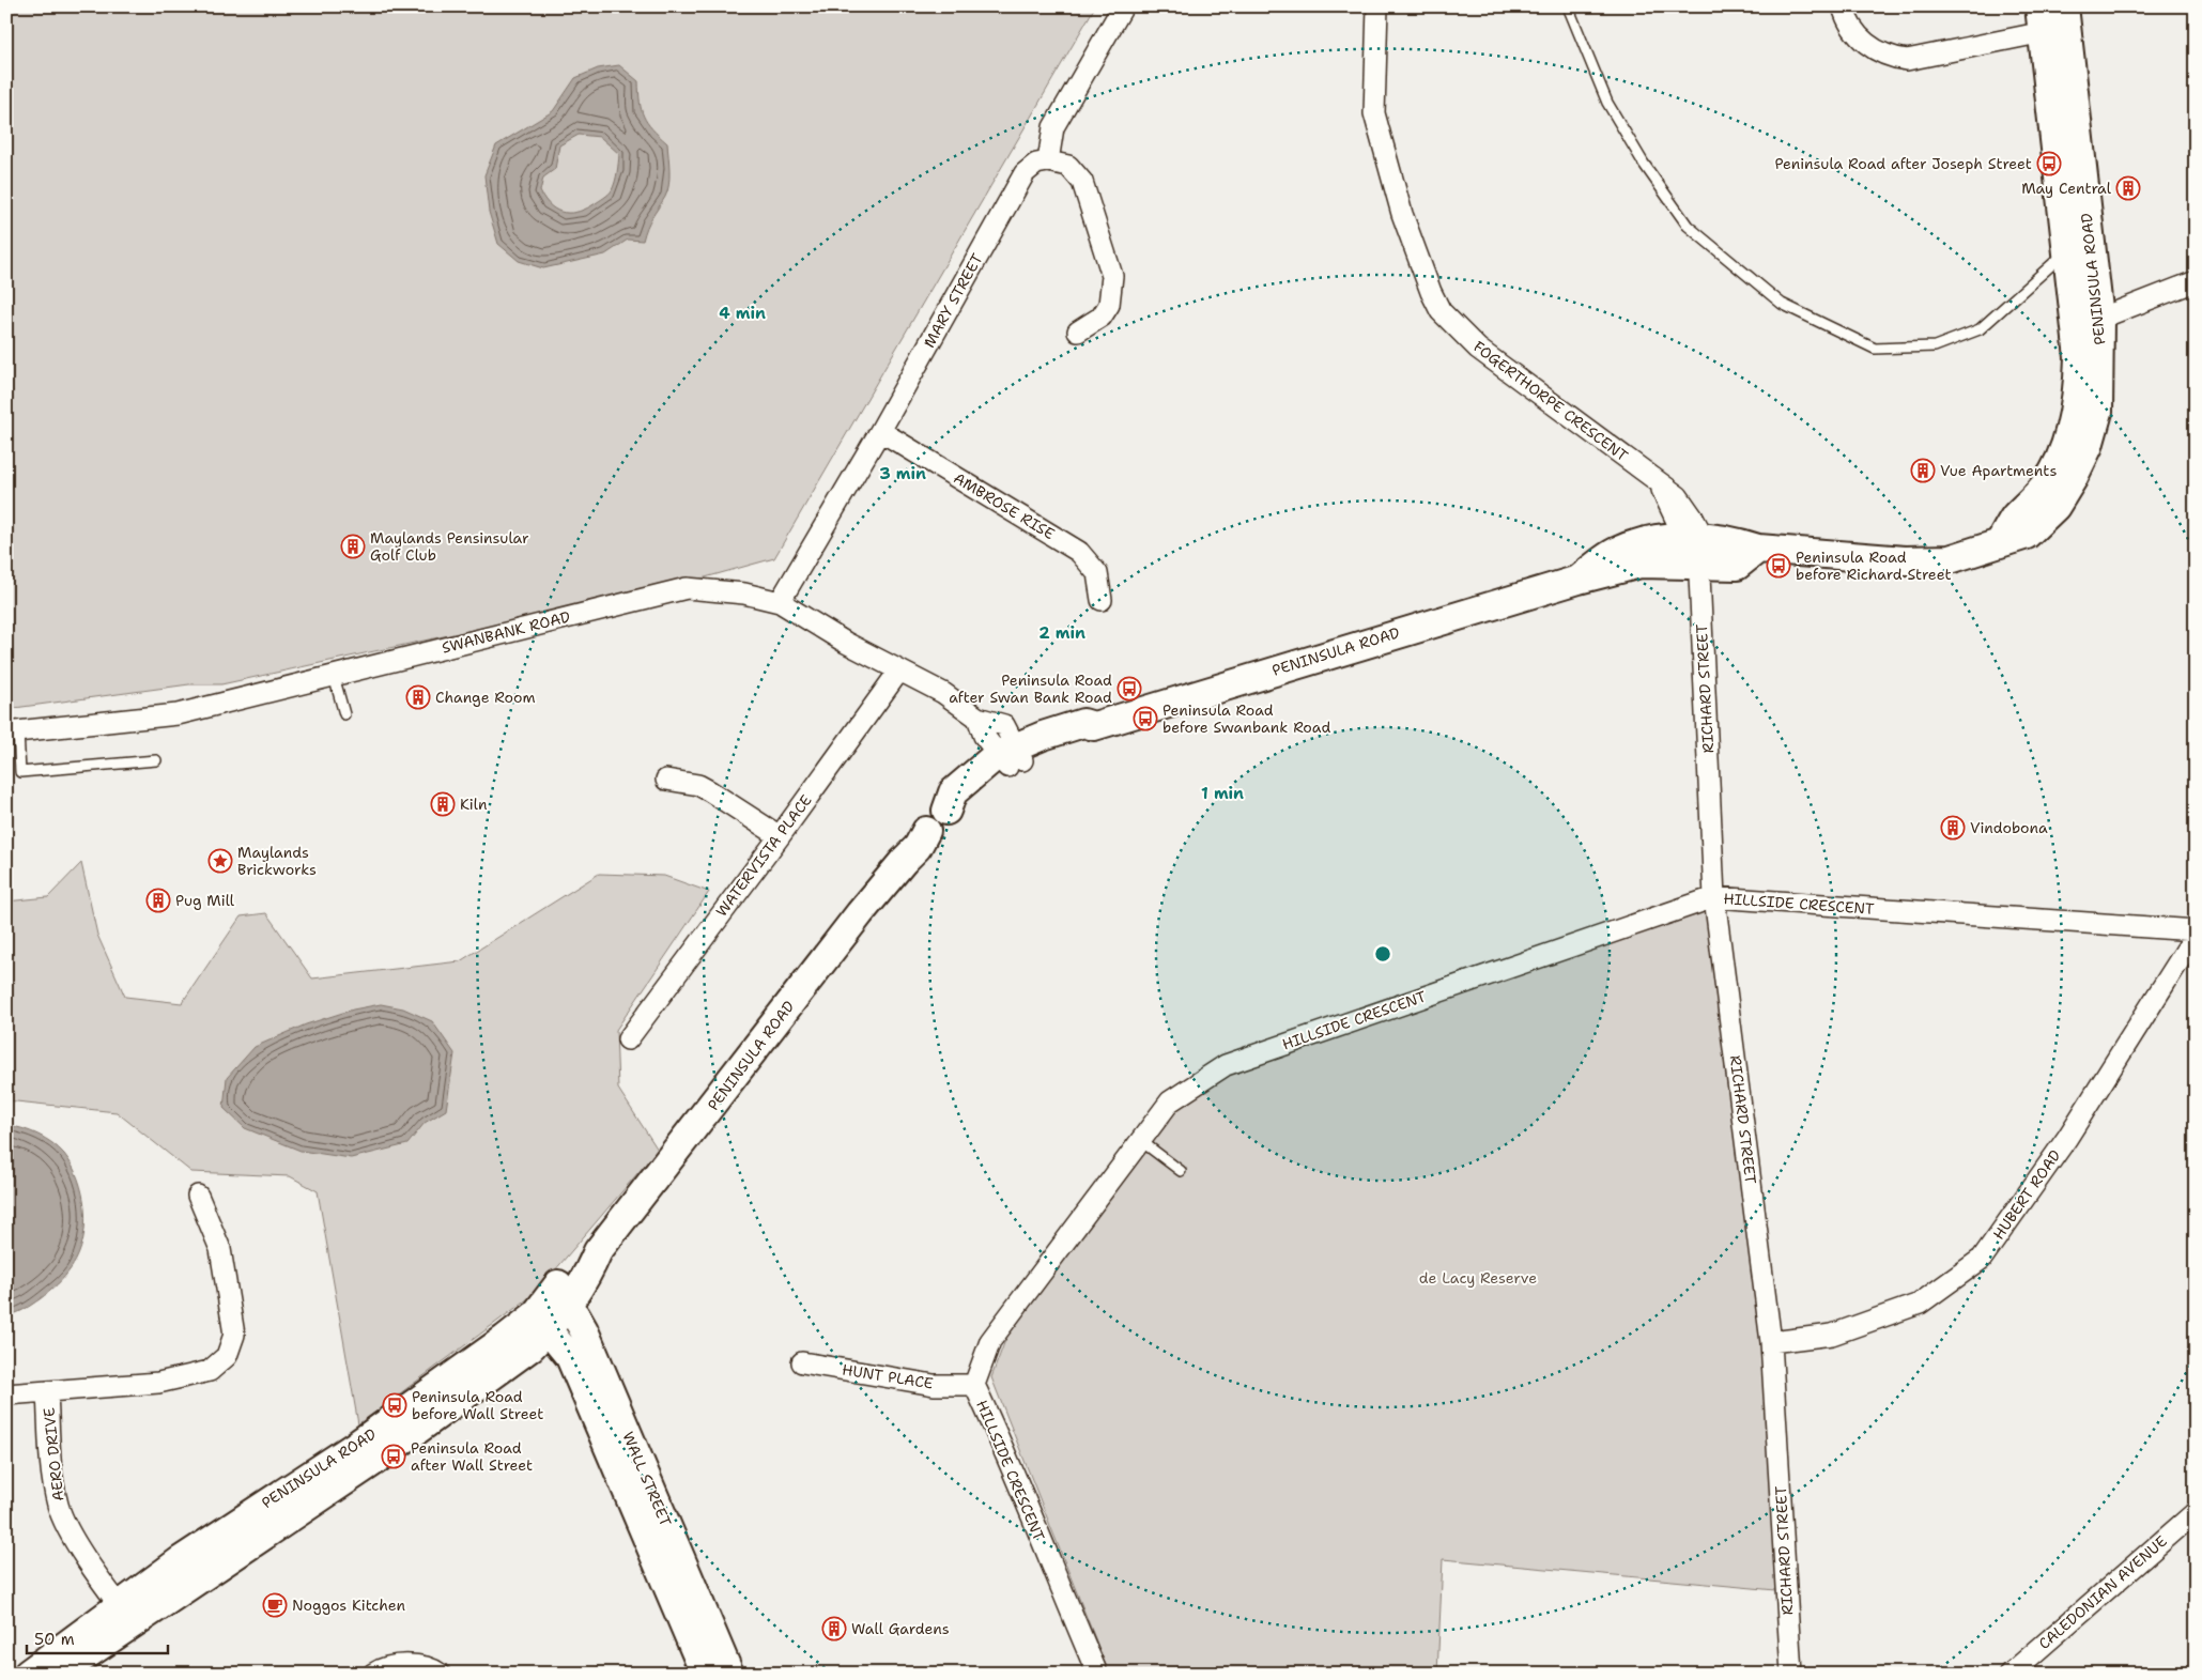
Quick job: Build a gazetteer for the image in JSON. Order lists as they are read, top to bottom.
{
  "streets": {
    "street": [
      "PENINSULA ROAD",
      "MARY STREET",
      "FOGERTHORPE CRESCENT",
      "AMBROSE RISE",
      "SWANBANK ROAD",
      "RICHARD STREET",
      "WATERVISTA PLACE",
      "HILLSIDE CRESCENT",
      "HUBERT ROAD",
      "HUNT PLACE",
      "AERO DRIVE",
      "WALL STREET",
      "CALEDONIAN AVENUE"
    ]
  },
  "crossings": [
    ["PENINSULA ROAD", "FOGERTHORPE CRESCENT"],
    ["PENINSULA ROAD", "SWANBANK ROAD"],
    ["PENINSULA ROAD", "RICHARD STREET"],
    ["PENINSULA ROAD", "AERO DRIVE"],
    ["PENINSULA ROAD", "WALL STREET"],
    ["MARY STREET", "AMBROSE RISE"],
    ["MARY STREET", "SWANBANK ROAD"],
    ["SWANBANK ROAD", "WATERVISTA PLACE"],
    ["RICHARD STREET", "HILLSIDE CRESCENT"],
    ["RICHARD STREET", "HUBERT ROAD"],
    ["HILLSIDE CRESCENT", "HUBERT ROAD"],
    ["HILLSIDE CRESCENT", "HUNT PLACE"]
  ],
  "parks": ["de Lacy Reserve"],
  "places": {
    "bus stop": [
      "Peninsula Road after Joseph Street",
      "Peninsula Road before Richard Street",
      "Peninsula Road after Swan Bank Road",
      "Peninsula Road before Swanbank Road",
      "Peninsula Road before Wall Street",
      "Peninsula Road after Wall Street"
    ],
    "building": [
      "May Central",
      "Vue Apartments",
      "Maylands Pensinsular Golf Club",
      "Change Room",
      "Kiln",
      "Vindobona",
      "Pug Mill",
      "Wall Gardens"
    ],
    "place": ["Maylands Brickworks"],
    "cafe": ["Noggos Kitchen"]
  },
  "scale_bar": "50 m",
  "rings": [
    "4 min",
    "3 min",
    "2 min",
    "1 min"
  ]
}
